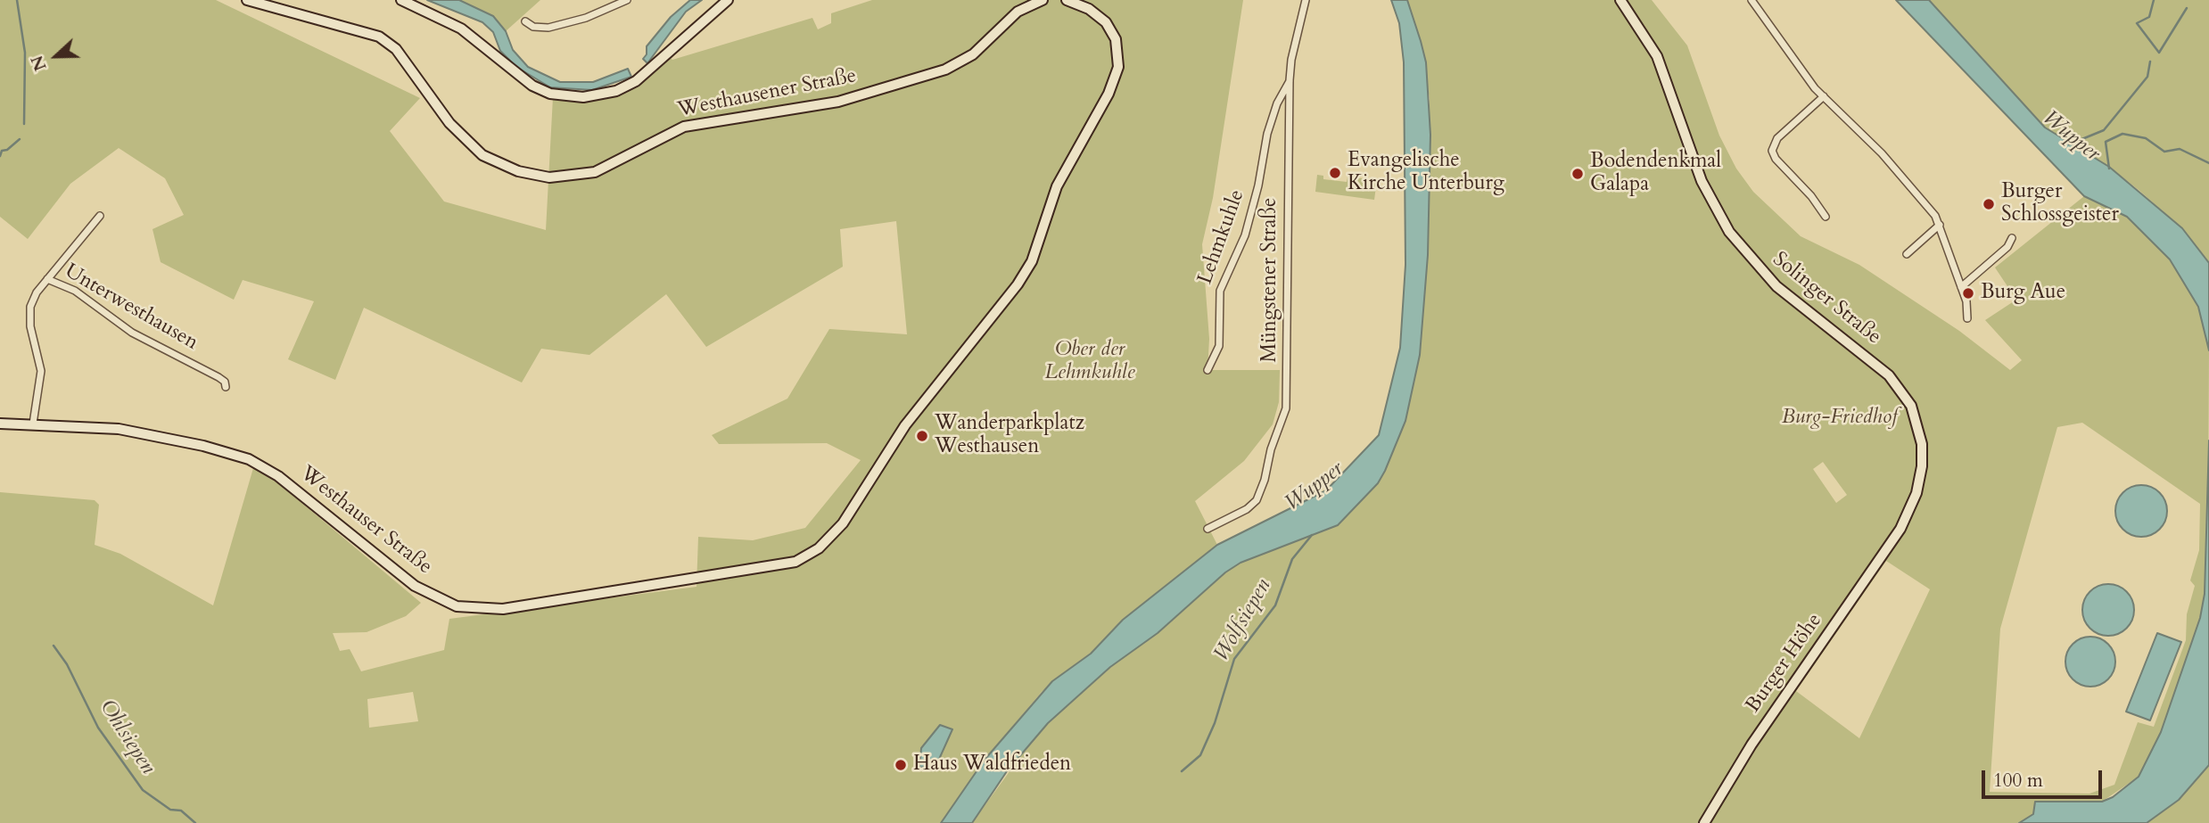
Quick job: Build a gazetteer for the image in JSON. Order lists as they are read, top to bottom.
{
  "streets": {
    "main road": [
      "Westhausener Straße",
      "Solinger Straße",
      "Westhauser Straße",
      "Burger Höhe"
    ],
    "street": ["Lehmkuhle", "Müngstener Straße", "Unterwesthausen"]
  },
  "crossings": [
    ["Lehmkuhle", "Müngstener Straße"],
    ["Solinger Straße", "Burger Höhe"],
    ["Unterwesthausen", "Westhauser Straße"]
  ],
  "water": ["Wupper", "Wolfsiepen", "Ohlsiepen"],
  "parks": ["Ober der Lehmkuhle", "Burg-Friedhof"],
  "places": [
    "Evangelische Kirche Unterburg",
    "Bodendenkmal Galapa",
    "Burger Schlossgeister",
    "Burg Aue",
    "Wanderparkplatz Westhausen",
    "Haus Waldfrieden"
  ],
  "scale_bar": "100 m",
  "north": "left"
}
